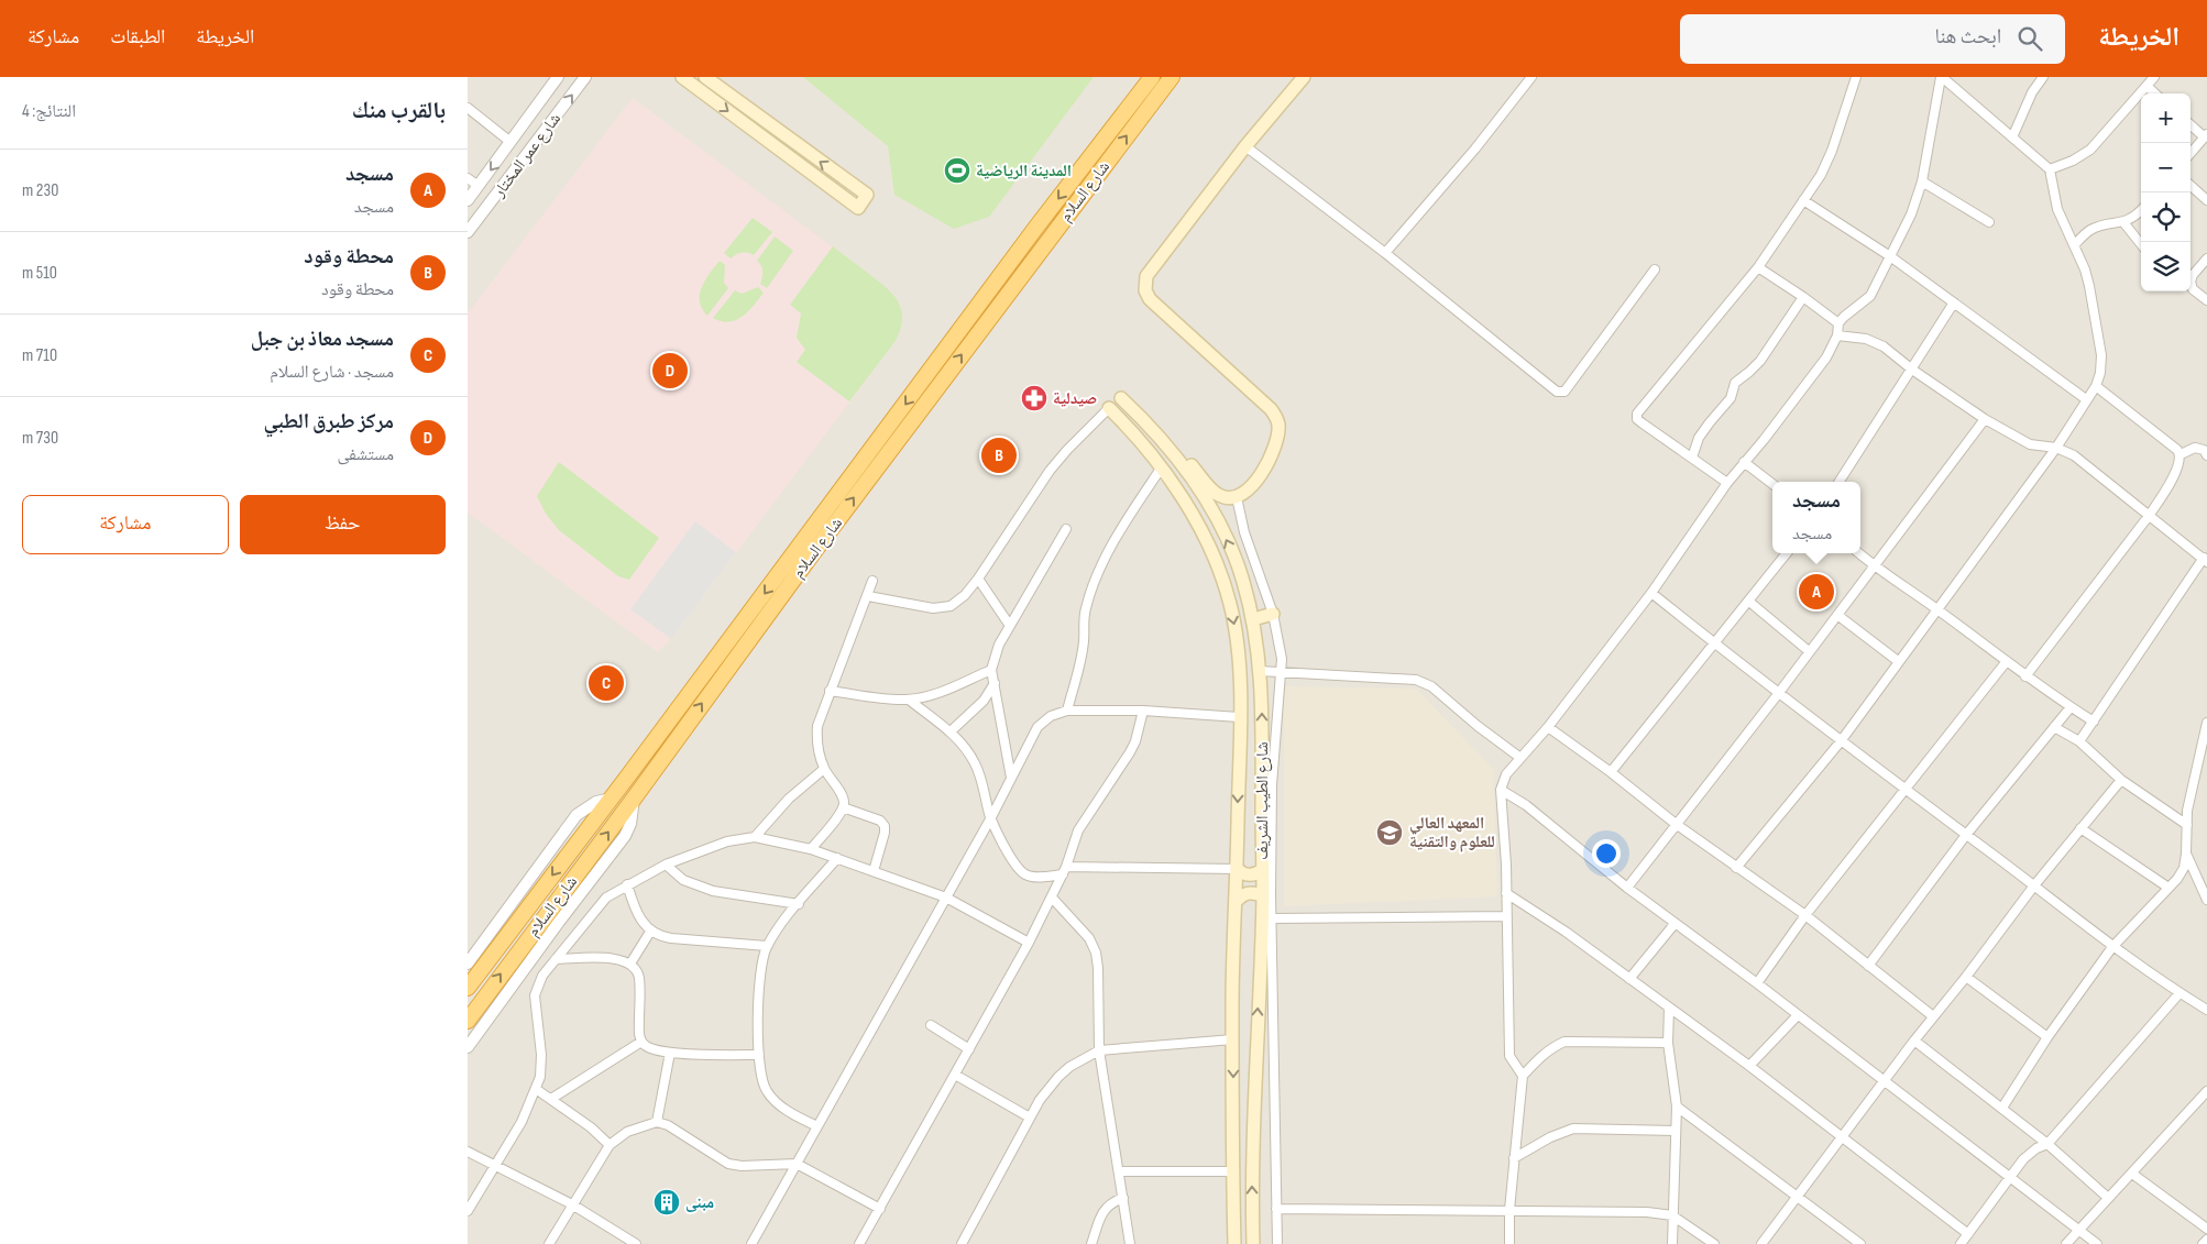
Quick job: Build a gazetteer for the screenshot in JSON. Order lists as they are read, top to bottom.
{
  "streets": {
    "highway": ["شارع السلام"],
    "main road": ["شارع الطيب الشريف"],
    "street": ["شارع عمر المختار"]
  },
  "places": {
    "sports": ["المدينة الرياضية"],
    "pharmacy": ["صيدلية"],
    "school or university": ["المعهد العالي للعلوم والتقنية"],
    "building": ["مبنى"]
  },
  "page": {
    "header": "الخريطة",
    "search": "ابحث هنا",
    "nav": ["الخريطة", "الطبقات", "مشاركة"],
    "heading": ["بالقرب منك", "النتائج: 4"],
    "map_buttons": ["+", "−"],
    "list": [
      {
        "mark": "A",
        "name": "مسجد",
        "note": "مسجد",
        "value": "230 m"
      },
      {
        "mark": "B",
        "name": "محطة وقود",
        "note": "محطة وقود",
        "value": "510 m"
      },
      {
        "mark": "C",
        "name": "مسجد معاذ بن جبل",
        "note": "مسجد · شارع السلام",
        "value": "710 m"
      },
      {
        "mark": "D",
        "name": "مركز طبرق الطبي",
        "note": "مستشفى",
        "value": "730 m"
      }
    ],
    "pins": [
      "D",
      "B",
      "A",
      "C"
    ],
    "buttons": ["حفظ", "مشاركة"],
    "popup": ["مسجد", "مسجد"]
  }
}
